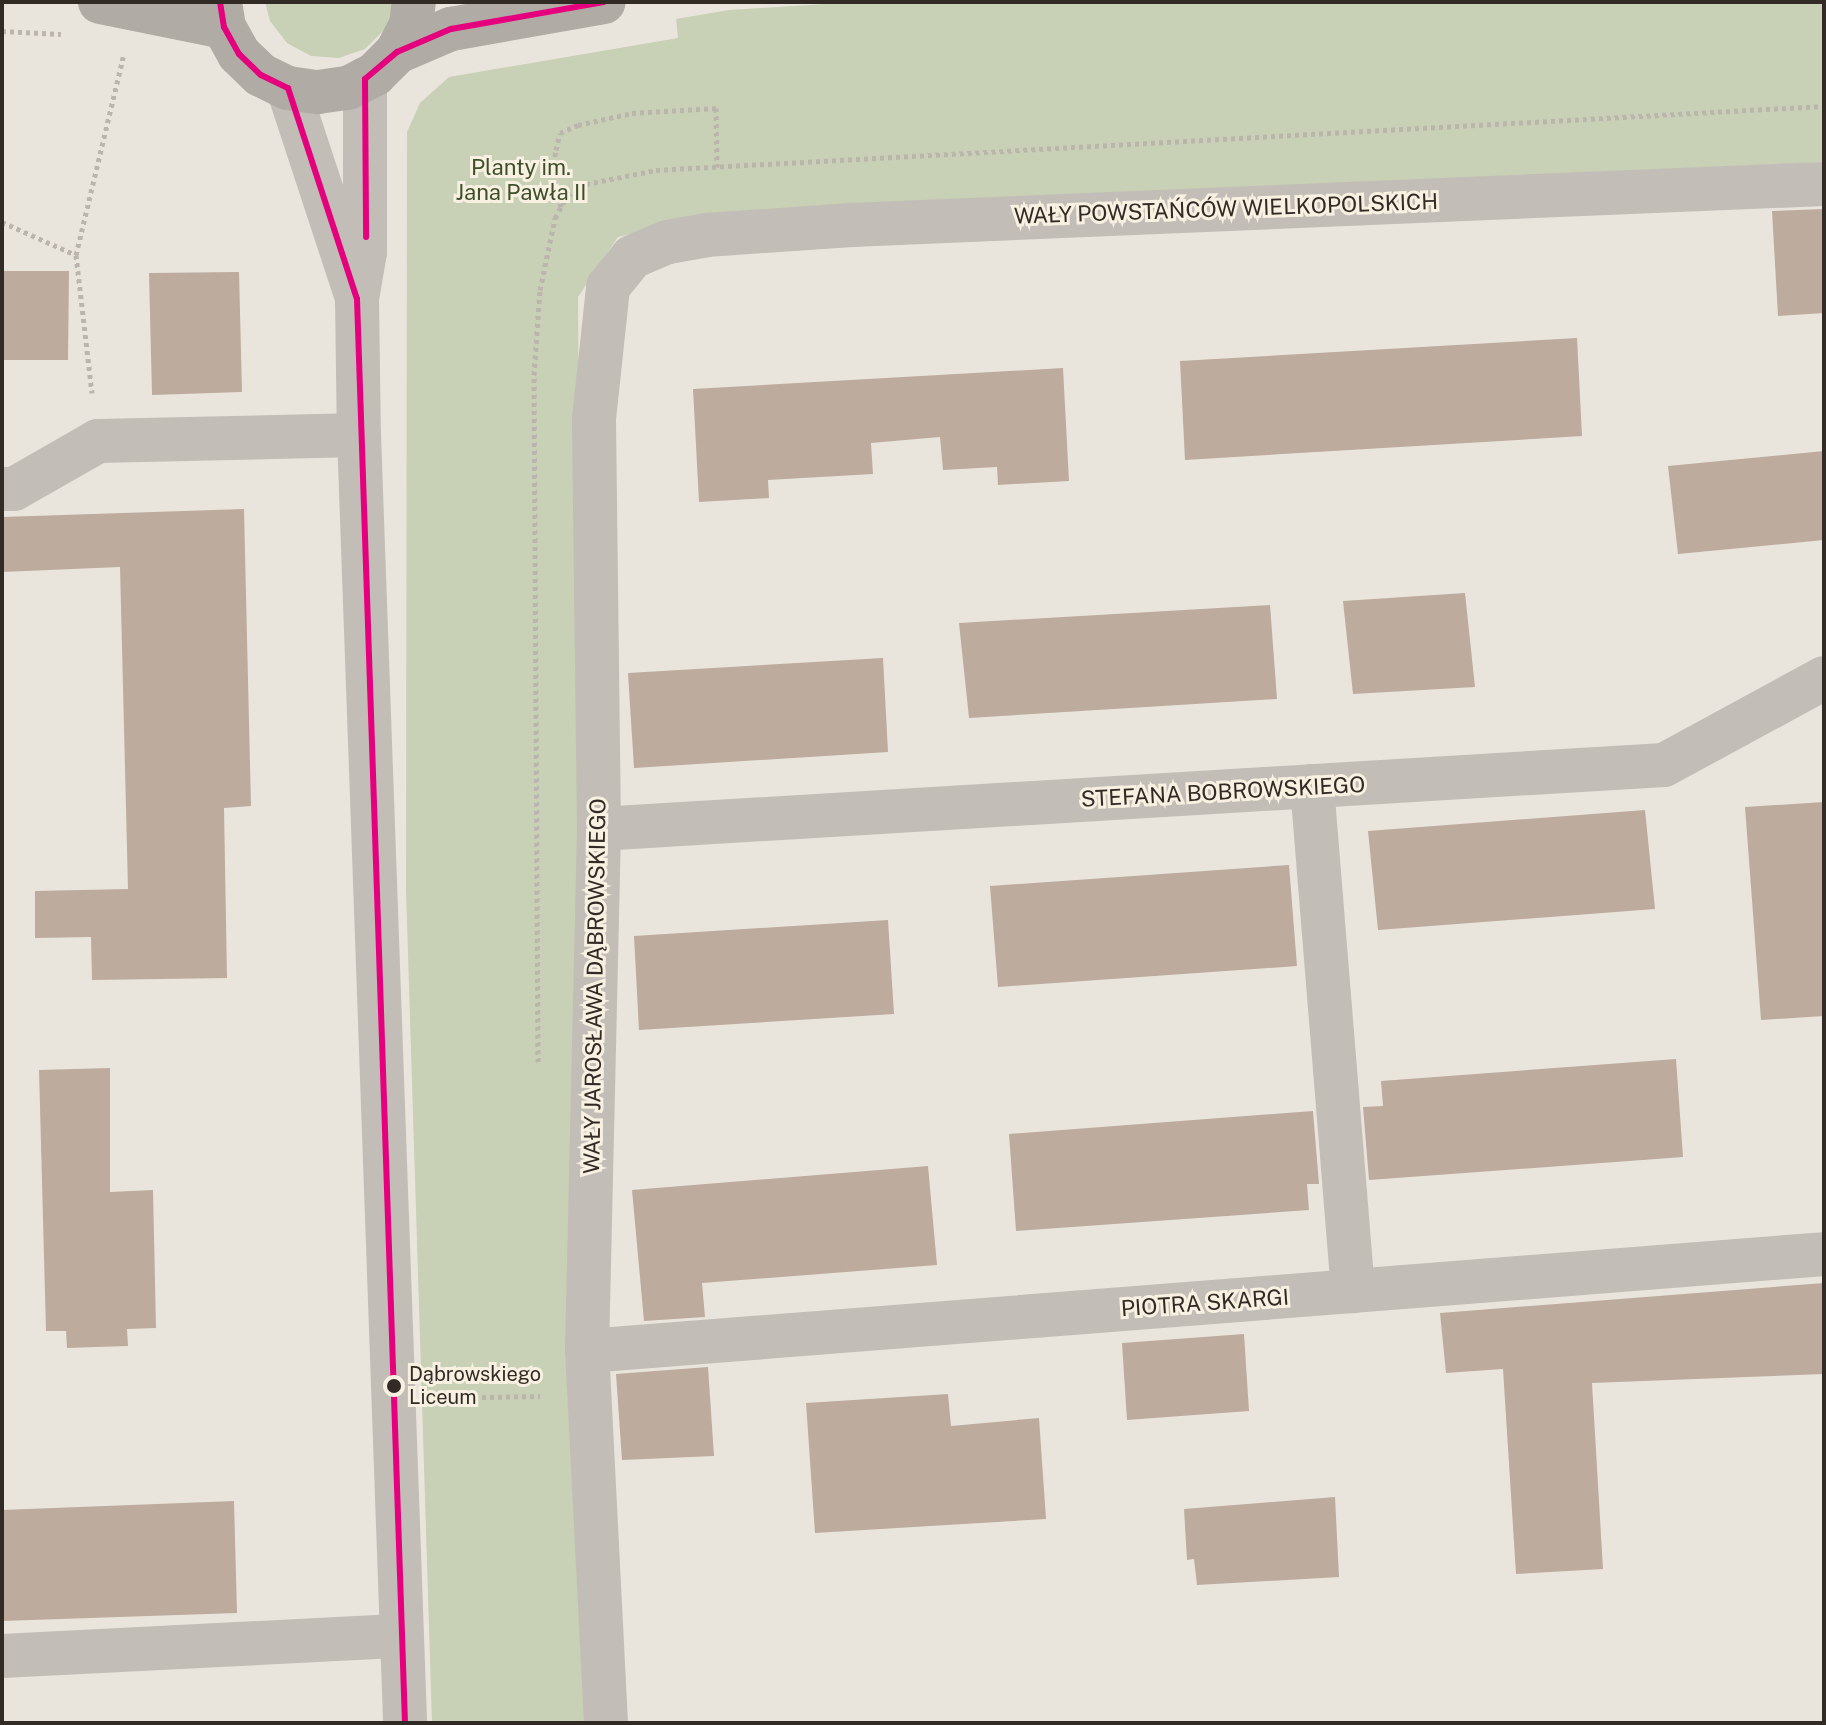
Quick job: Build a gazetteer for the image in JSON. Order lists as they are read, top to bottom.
{
  "streets": {
    "street": [
      "WAŁY POWSTAŃCÓW WIELKOPOLSKICH",
      "STEFANA BOBROWSKIEGO",
      "WAŁY JAROSŁAWA DĄBROWSKIEGO",
      "PIOTRA SKARGI"
    ]
  },
  "crossings": [
    ["WAŁY POWSTAŃCÓW WIELKOPOLSKICH", "WAŁY JAROSŁAWA DĄBROWSKIEGO"],
    ["STEFANA BOBROWSKIEGO", "WAŁY JAROSŁAWA DĄBROWSKIEGO"],
    ["WAŁY JAROSŁAWA DĄBROWSKIEGO", "PIOTRA SKARGI"]
  ],
  "parks": ["Planty im. Jana Pawła II"],
  "places": ["Dąbrowskiego Liceum"]
}
